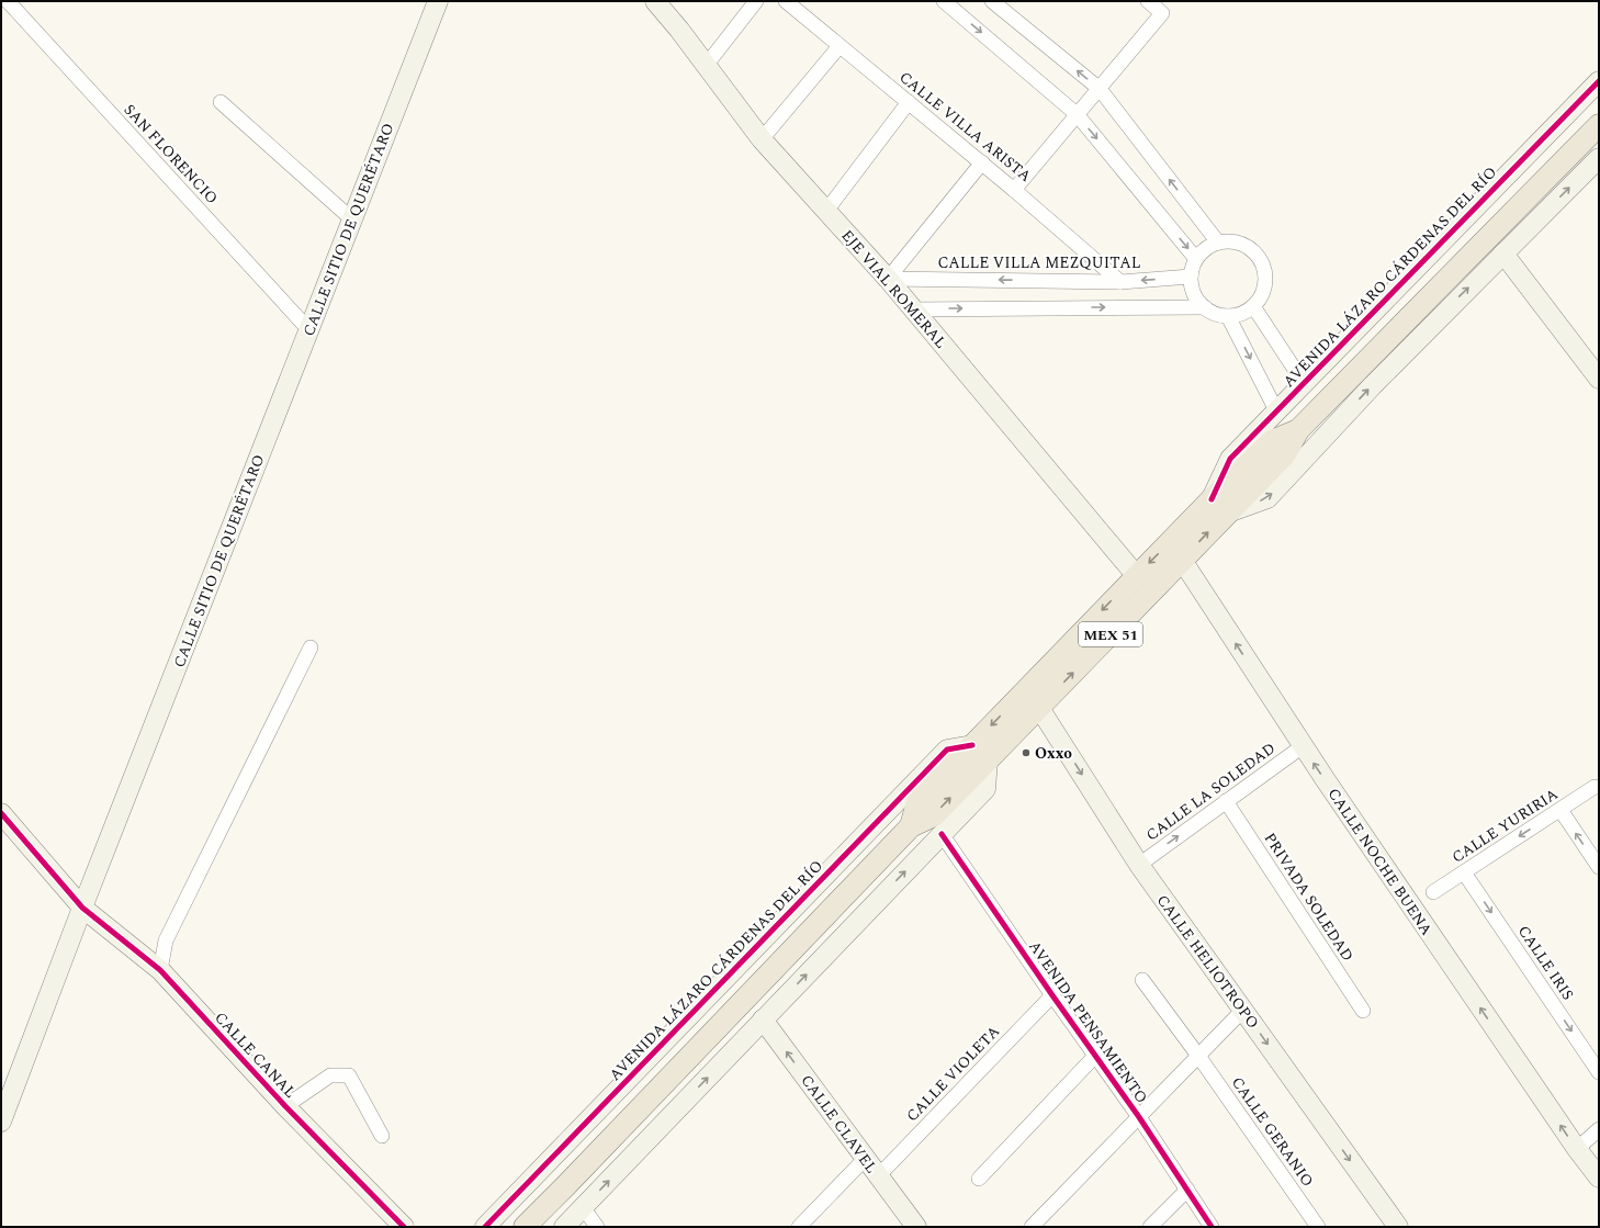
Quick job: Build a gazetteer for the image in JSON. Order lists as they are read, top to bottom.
{
  "streets": {
    "main road": ["AVENIDA LÁZARO CÁRDENAS DEL RÍO", "MEX 51"],
    "street": [
      "CALLE VILLA ARISTA",
      "SAN FLORENCIO",
      "CALLE SITIO DE QUERÉTARO",
      "CALLE VILLA MEZQUITAL",
      "EJE VIAL ROMERAL",
      "CALLE LA SOLEDAD",
      "CALLE YURIRIA",
      "CALLE NOCHE BUENA",
      "PRIVADA SOLEDAD",
      "CALLE HELIOTROPO",
      "CALLE IRIS",
      "AVENIDA PENSAMIENTO",
      "CALLE CANAL",
      "CALLE VIOLETA",
      "CALLE CLAVEL",
      "CALLE GERANIO"
    ]
  },
  "crossings": [
    ["CALLE VILLA ARISTA", "CALLE VILLA MEZQUITAL"],
    ["SAN FLORENCIO", "CALLE SITIO DE QUERÉTARO"],
    ["CALLE SITIO DE QUERÉTARO", "CALLE CANAL"],
    ["CALLE VILLA MEZQUITAL", "EJE VIAL ROMERAL"],
    ["AVENIDA LÁZARO CÁRDENAS DEL RÍO", "EJE VIAL ROMERAL"],
    ["AVENIDA LÁZARO CÁRDENAS DEL RÍO", "CALLE NOCHE BUENA"],
    ["AVENIDA LÁZARO CÁRDENAS DEL RÍO", "CALLE HELIOTROPO"],
    ["CALLE LA SOLEDAD", "CALLE NOCHE BUENA"],
    ["CALLE LA SOLEDAD", "PRIVADA SOLEDAD"],
    ["CALLE LA SOLEDAD", "CALLE HELIOTROPO"],
    ["CALLE YURIRIA", "CALLE IRIS"],
    ["AVENIDA PENSAMIENTO", "CALLE VIOLETA"],
    ["CALLE VIOLETA", "CALLE CLAVEL"]
  ],
  "one_way": [
    "CALLE LA SOLEDAD",
    "CALLE YURIRIA",
    "CALLE NOCHE BUENA",
    "CALLE HELIOTROPO",
    "CALLE IRIS",
    "CALLE CLAVEL"
  ],
  "places": ["Oxxo"]
}
